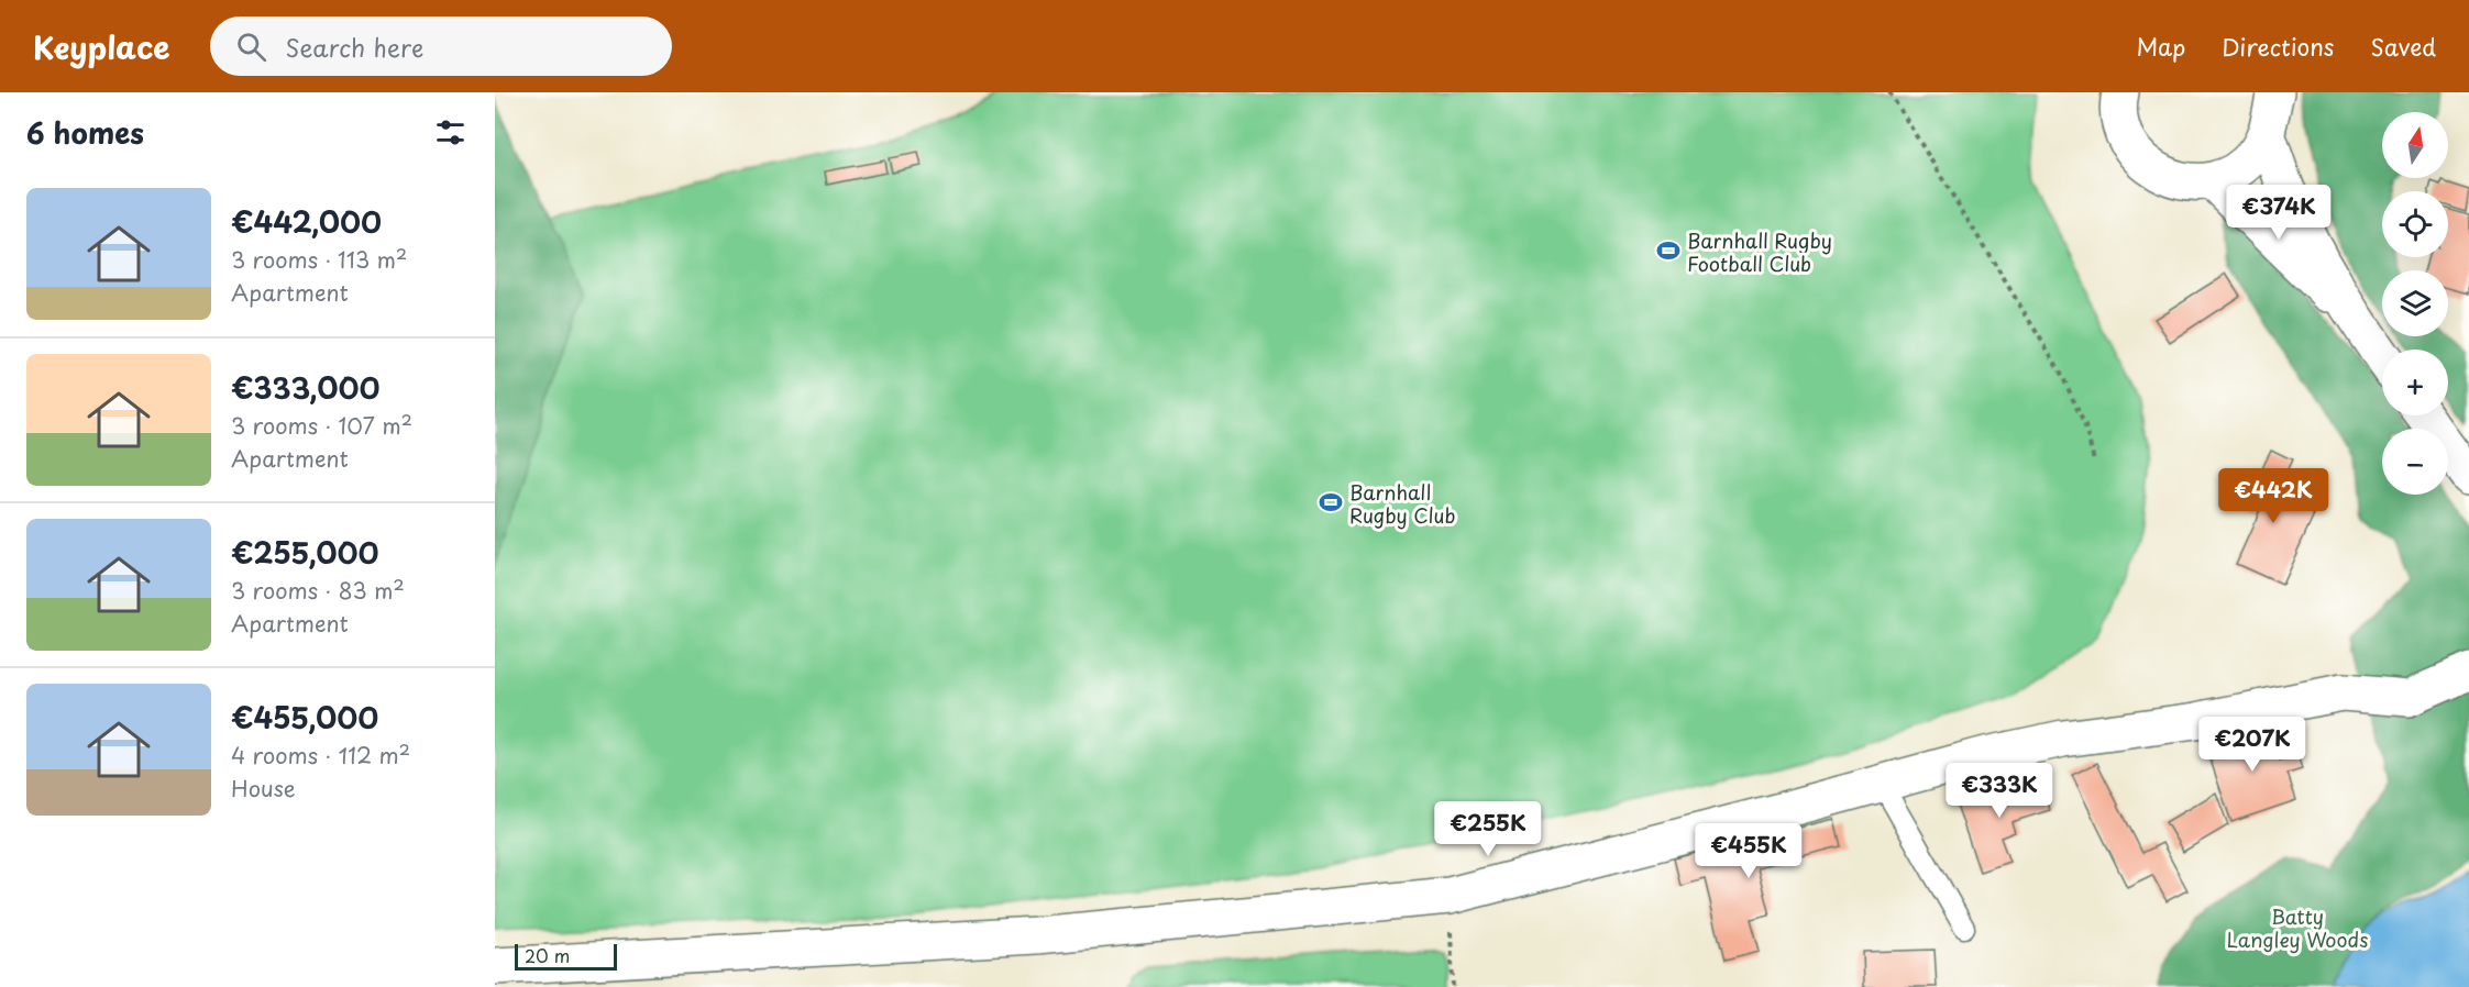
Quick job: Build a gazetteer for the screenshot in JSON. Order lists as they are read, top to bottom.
{
  "parks": ["Batty Langley Woods"],
  "places": {
    "sports": ["Barnhall Rugby Football Club", "Barnhall Rugby Club"]
  },
  "scale_bar": "20 m",
  "north": "top",
  "page": {
    "header": "Keyplace",
    "search": "Search here",
    "nav": ["Map", "Directions", "Saved"],
    "heading": "6 homes",
    "map_buttons": ["+", "−"],
    "list": [
      {
        "name": "€442,000",
        "note": "3 rooms · 113 m² · Apartment"
      },
      {
        "name": "€333,000",
        "note": "3 rooms · 107 m² · Apartment"
      },
      {
        "name": "€255,000",
        "note": "3 rooms · 83 m² · Apartment"
      },
      {
        "name": "€455,000",
        "note": "4 rooms · 112 m² · House"
      }
    ],
    "price": [
      "€374K",
      "€442K",
      "€207K",
      "€333K",
      "€255K",
      "€455K"
    ],
    "scale": "20 m"
  }
}
